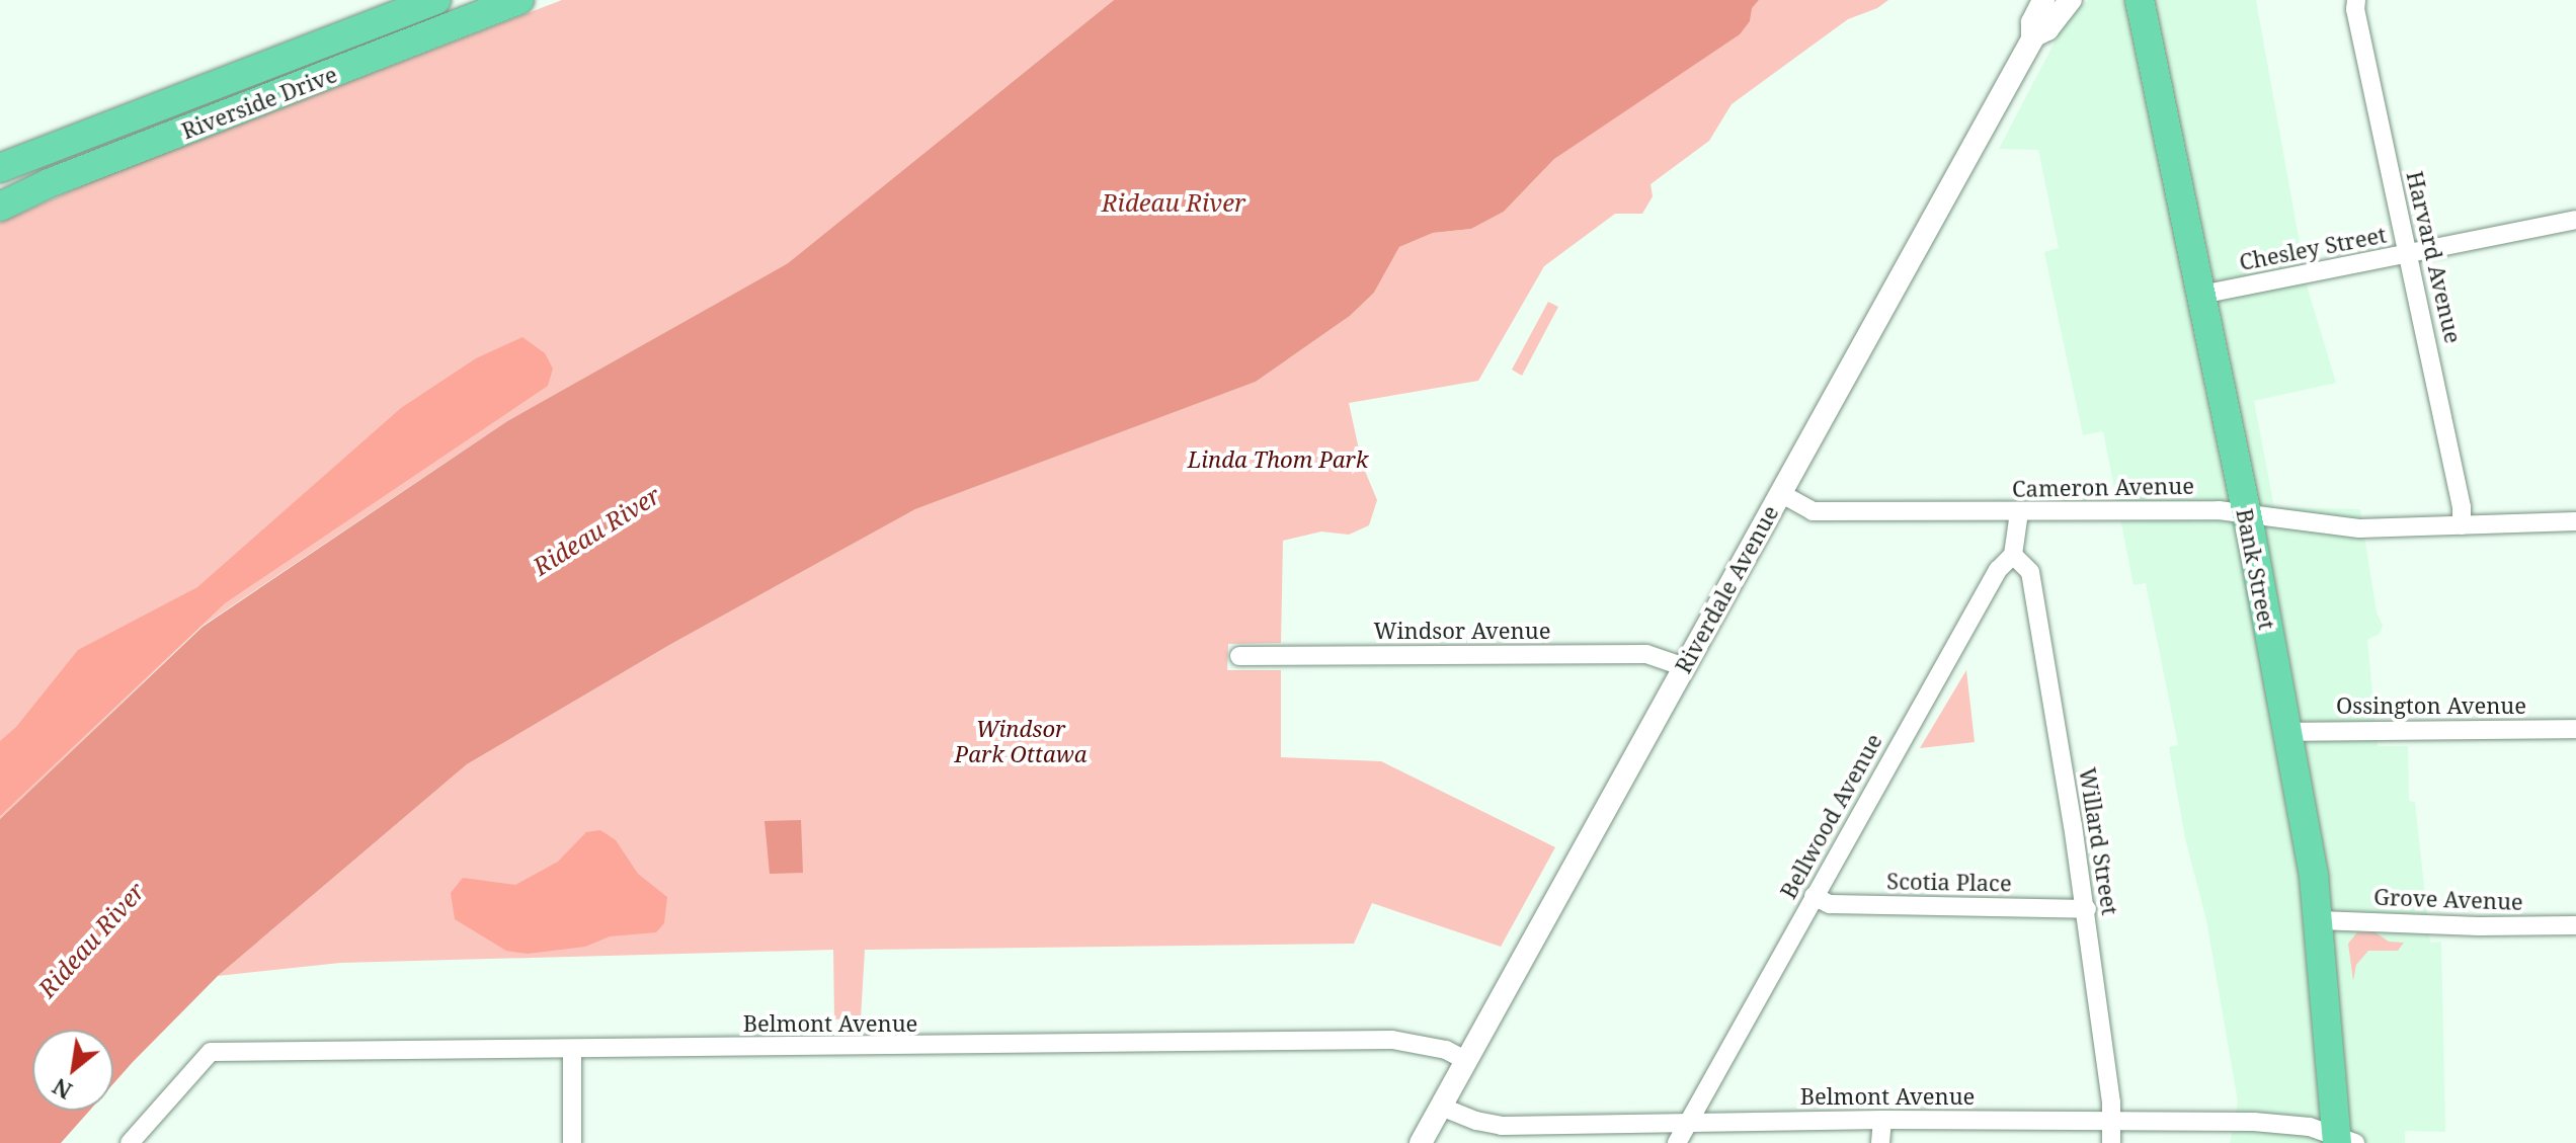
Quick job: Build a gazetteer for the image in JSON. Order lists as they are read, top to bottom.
{
  "streets": {
    "main road": ["Riverside Drive", "Bank Street"],
    "street": [
      "Chesley Street",
      "Harvard Avenue",
      "Cameron Avenue",
      "Riverdale Avenue",
      "Windsor Avenue",
      "Ossington Avenue",
      "Bellwood Avenue",
      "Willard Street",
      "Scotia Place",
      "Grove Avenue",
      "Belmont Avenue"
    ]
  },
  "crossings": [
    ["Chesley Street", "Harvard Avenue"],
    ["Chesley Street", "Bank Street"],
    ["Harvard Avenue", "Cameron Avenue"],
    ["Cameron Avenue", "Bank Street"],
    ["Cameron Avenue", "Riverdale Avenue"],
    ["Cameron Avenue", "Bellwood Avenue"],
    ["Bank Street", "Ossington Avenue"],
    ["Bank Street", "Grove Avenue"],
    ["Bank Street", "Belmont Avenue"],
    ["Riverdale Avenue", "Windsor Avenue"],
    ["Riverdale Avenue", "Belmont Avenue"],
    ["Bellwood Avenue", "Willard Street"],
    ["Bellwood Avenue", "Scotia Place"],
    ["Bellwood Avenue", "Belmont Avenue"],
    ["Willard Street", "Scotia Place"],
    ["Willard Street", "Belmont Avenue"]
  ],
  "water": ["Rideau River"],
  "parks": ["Linda Thom Park", "Windsor Park Ottawa"],
  "north": "bottom left"
}
